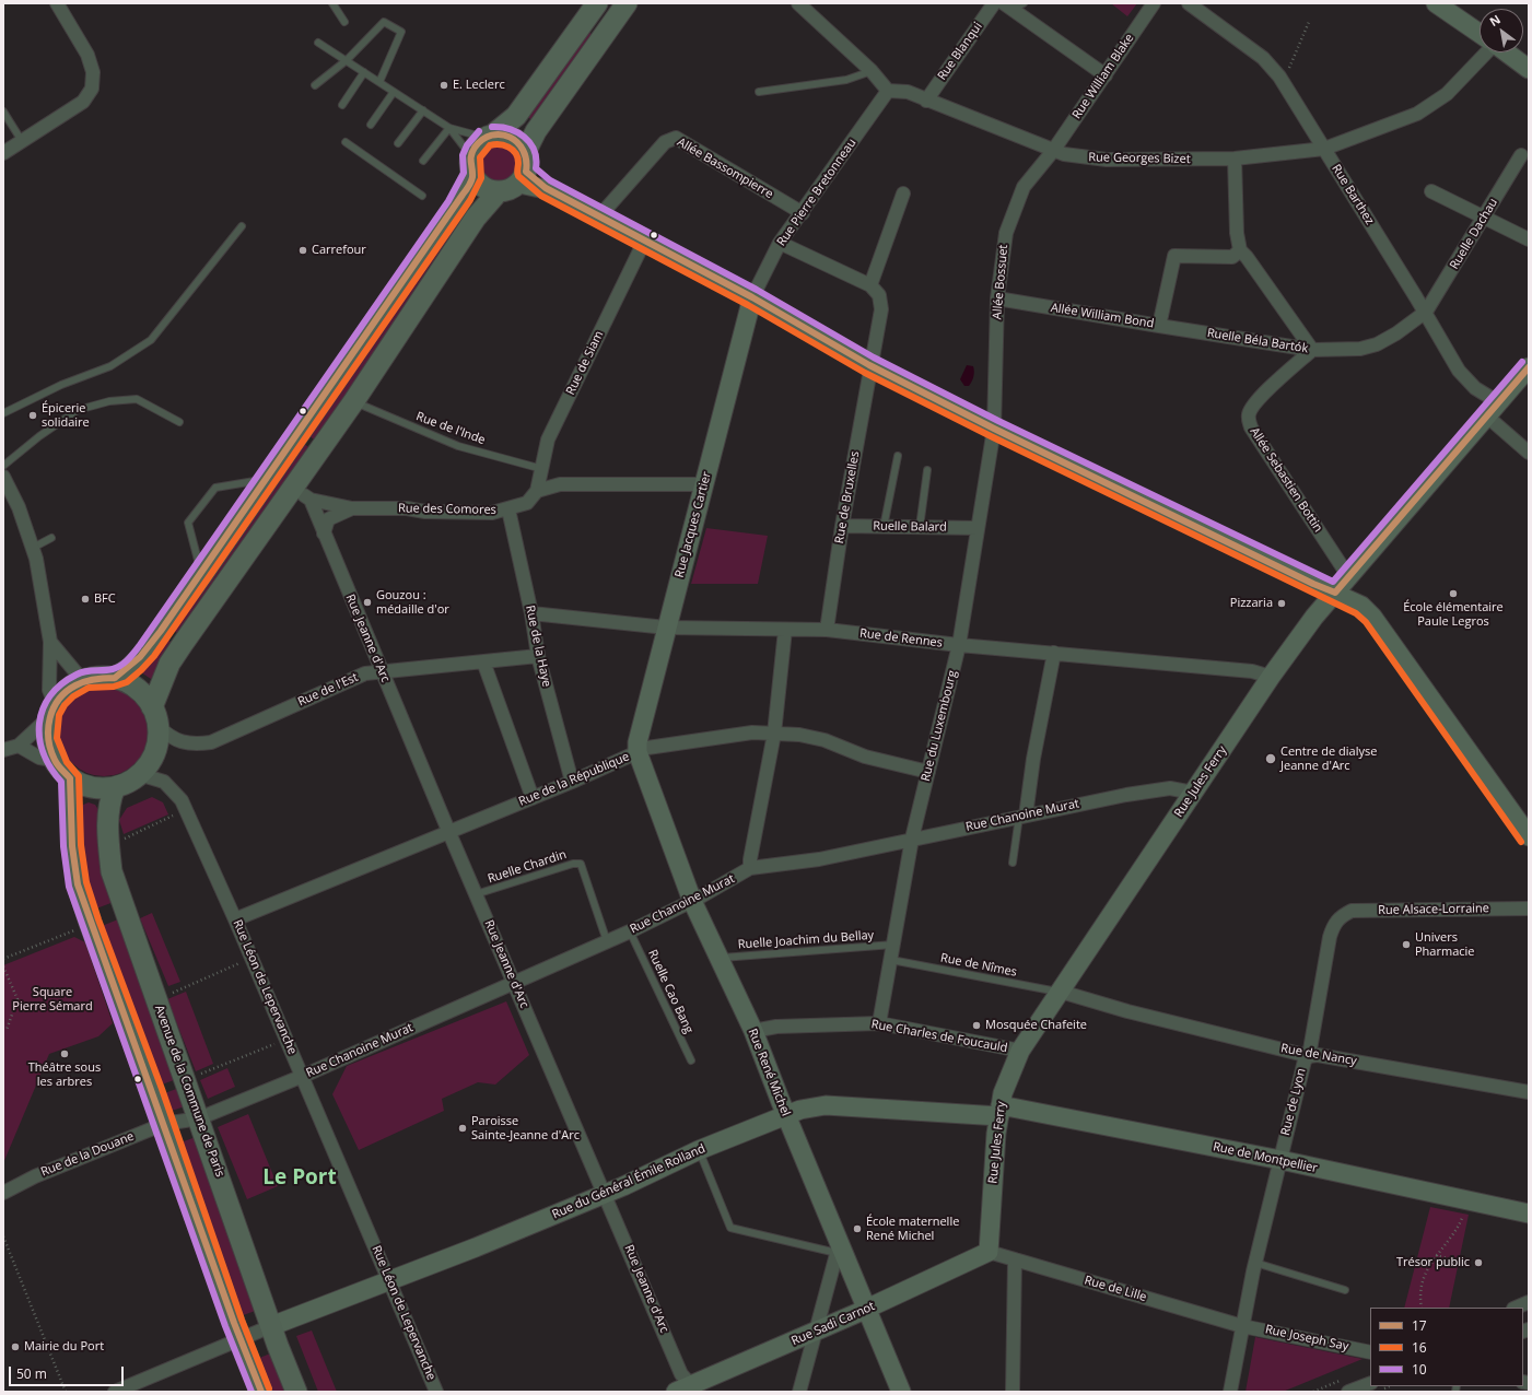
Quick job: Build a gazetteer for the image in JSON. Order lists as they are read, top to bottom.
{
  "streets": {
    "main road": ["Avenue de la Commune de Paris"],
    "street": [
      "Rue Blanqui",
      "Rue William Blake",
      "Rue Georges Bizet",
      "Allée Bassompierre",
      "Rue Pierre Bretonneau",
      "Rue Barthez",
      "Ruelle Dachau",
      "Allée Bossuet",
      "Allée William Bond",
      "Ruelle Béla Bartók",
      "Rue de Siam",
      "Allée Sebastien Bottin",
      "Rue de Bruxelles",
      "Rue des Comores",
      "Rue Jacques Cartier",
      "Ruelle Balard",
      "Rue Jeanne d'Arc",
      "Rue de Rennes",
      "Rue de la Haye",
      "Rue de l'Est",
      "Rue du Luxembourg",
      "Rue de la République",
      "Rue Jules Ferry",
      "Rue Chanoine Murat",
      "Rue Alsace-Lorraine",
      "Rue Léon de Lepervanche",
      "Rue Charles de Foucauld",
      "Rue de Nancy",
      "Rue René Michel",
      "Rue de Lyon",
      "Rue de la Douane",
      "Rue de Montpellier",
      "Rue du Général Émile Rolland",
      "Rue de Lille",
      "Rue Sadi Carnot",
      "Rue Joseph Say"
    ],
    "lane": [
      "Rue de l'Inde",
      "Ruelle Chardin",
      "Ruelle Joachim du Bellay",
      "Rue de Nîmes",
      "Ruelle Cao Bang"
    ]
  },
  "crossings": [
    ["Rue Blanqui", "Rue Georges Bizet"],
    ["Rue William Blake", "Rue Georges Bizet"],
    ["Rue William Blake", "Allée Bossuet"],
    ["Rue Georges Bizet", "Rue Pierre Bretonneau"],
    ["Rue Georges Bizet", "Rue Barthez"],
    ["Rue Georges Bizet", "Allée Bossuet"],
    ["Allée Bassompierre", "Rue Pierre Bretonneau"],
    ["Rue Pierre Bretonneau", "Rue Jacques Cartier"],
    ["Rue Barthez", "Ruelle Dachau"],
    ["Rue Barthez", "Ruelle Béla Bartók"],
    ["Rue Barthez", "Rue Jules Ferry"],
    ["Ruelle Dachau", "Ruelle Béla Bartók"],
    ["Allée Bossuet", "Allée William Bond"],
    ["Allée Bossuet", "Rue du Luxembourg"],
    ["Allée William Bond", "Ruelle Béla Bartók"],
    ["Ruelle Béla Bartók", "Allée Sebastien Bottin"],
    ["Rue de Siam", "Rue de l'Inde"],
    ["Rue de Siam", "Rue des Comores"],
    ["Allée Sebastien Bottin", "Rue Jules Ferry"],
    ["Rue de Bruxelles", "Ruelle Balard"],
    ["Rue de Bruxelles", "Rue de Rennes"],
    ["Rue des Comores", "Rue Jacques Cartier"],
    ["Rue des Comores", "Rue Jeanne d'Arc"],
    ["Rue des Comores", "Rue de la Haye"],
    ["Rue Jacques Cartier", "Rue de Rennes"],
    ["Rue Jacques Cartier", "Rue de la République"],
    ["Rue Jacques Cartier", "Rue René Michel"],
    ["Ruelle Balard", "Rue du Luxembourg"],
    ["Rue Jeanne d'Arc", "Rue de l'Est"],
    ["Rue Jeanne d'Arc", "Rue de la République"],
    ["Rue Jeanne d'Arc", "Rue Chanoine Murat"],
    ["Rue Jeanne d'Arc", "Ruelle Chardin"],
    ["Rue Jeanne d'Arc", "Rue du Général Émile Rolland"],
    ["Rue Jeanne d'Arc", "Rue Sadi Carnot"],
    ["Rue de Rennes", "Rue de la Haye"],
    ["Rue de Rennes", "Rue du Luxembourg"],
    ["Rue de Rennes", "Rue Jules Ferry"],
    ["Rue de la Haye", "Rue de l'Est"],
    ["Rue de la Haye", "Rue de la République"],
    ["Rue de l'Est", "Rue Léon de Lepervanche"],
    ["Rue de l'Est", "Avenue de la Commune de Paris"],
    ["Rue du Luxembourg", "Rue de la République"],
    ["Rue du Luxembourg", "Rue Chanoine Murat"],
    ["Rue du Luxembourg", "Ruelle Joachim du Bellay"],
    ["Rue du Luxembourg", "Rue de Nîmes"],
    ["Rue du Luxembourg", "Rue Charles de Foucauld"],
    ["Rue de la République", "Rue Léon de Lepervanche"],
    ["Rue de la République", "Rue René Michel"],
    ["Rue Jules Ferry", "Rue Chanoine Murat"],
    ["Rue Jules Ferry", "Rue de Nîmes"],
    ["Rue Jules Ferry", "Rue Charles de Foucauld"],
    ["Rue Jules Ferry", "Rue de Nancy"],
    ["Rue Jules Ferry", "Rue de Montpellier"],
    ["Rue Jules Ferry", "Rue du Général Émile Rolland"],
    ["Rue Jules Ferry", "Rue de Lille"],
    ["Rue Jules Ferry", "Rue Sadi Carnot"],
    ["Rue Chanoine Murat", "Ruelle Chardin"],
    ["Rue Chanoine Murat", "Rue Léon de Lepervanche"],
    ["Rue Chanoine Murat", "Ruelle Cao Bang"],
    ["Rue Chanoine Murat", "Rue René Michel"],
    ["Rue Chanoine Murat", "Avenue de la Commune de Paris"],
    ["Rue Chanoine Murat", "Rue de la Douane"],
    ["Rue Alsace-Lorraine", "Rue de Lyon"],
    ["Ruelle Joachim du Bellay", "Rue René Michel"],
    ["Rue de Nîmes", "Rue de Nancy"],
    ["Rue Léon de Lepervanche", "Avenue de la Commune de Paris"],
    ["Rue Léon de Lepervanche", "Rue du Général Émile Rolland"],
    ["Rue Charles de Foucauld", "Rue René Michel"],
    ["Rue de Nancy", "Rue de Lyon"],
    ["Rue René Michel", "Rue du Général Émile Rolland"],
    ["Rue René Michel", "Rue Sadi Carnot"],
    ["Avenue de la Commune de Paris", "Rue du Général Émile Rolland"],
    ["Rue de Lyon", "Rue de Montpellier"],
    ["Rue de Lyon", "Rue de Lille"],
    ["Rue de Lyon", "Rue Joseph Say"],
    ["Rue de Montpellier", "Rue du Général Émile Rolland"],
    ["Rue de Lille", "Rue Sadi Carnot"],
    ["Rue de Lille", "Rue Joseph Say"]
  ],
  "districts": ["Le Port"],
  "parks": ["Square Pierre Sémard"],
  "places": [
    "E. Leclerc",
    "Carrefour",
    "Épicerie solidaire",
    "École élémentaire Paule Legros",
    "BFC",
    "Gouzou : médaille d'or",
    "Pizzaria",
    "Centre de dialyse Jeanne d'Arc",
    "Univers Pharmacie",
    "Mosquée Chafeite",
    "Théâtre sous les arbres",
    "Paroisse Sainte-Jeanne d'Arc",
    "École maternelle René Michel",
    "Trésor public",
    "Mairie du Port"
  ],
  "lines": ["transit line 10", "transit line 17", "transit line 16"],
  "legend": ["17", "16", "10"],
  "scale_bar": "50 m",
  "north": "top left"
}
